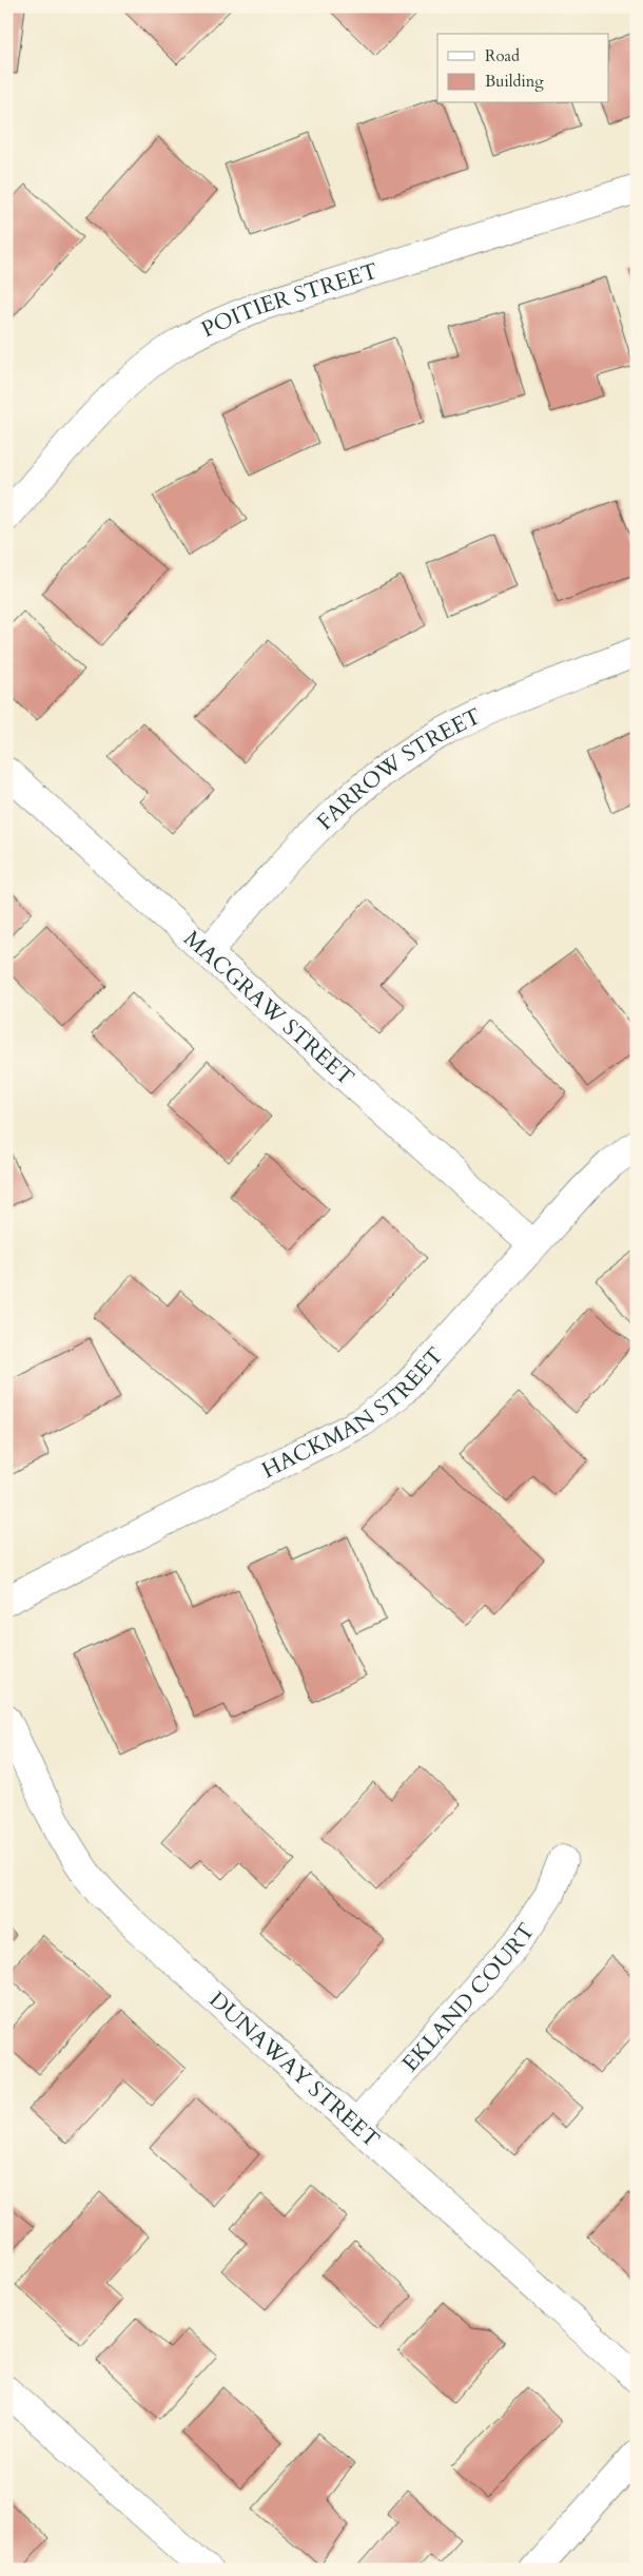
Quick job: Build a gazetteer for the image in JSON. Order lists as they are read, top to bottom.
{
  "streets": {
    "street": [
      "POITIER STREET",
      "FARROW STREET",
      "MACGRAW STREET",
      "HACKMAN STREET",
      "EKLAND COURT",
      "DUNAWAY STREET"
    ]
  },
  "crossings": [
    ["FARROW STREET", "MACGRAW STREET"],
    ["MACGRAW STREET", "HACKMAN STREET"],
    ["EKLAND COURT", "DUNAWAY STREET"]
  ],
  "legend": ["Road", "Building"]
}
